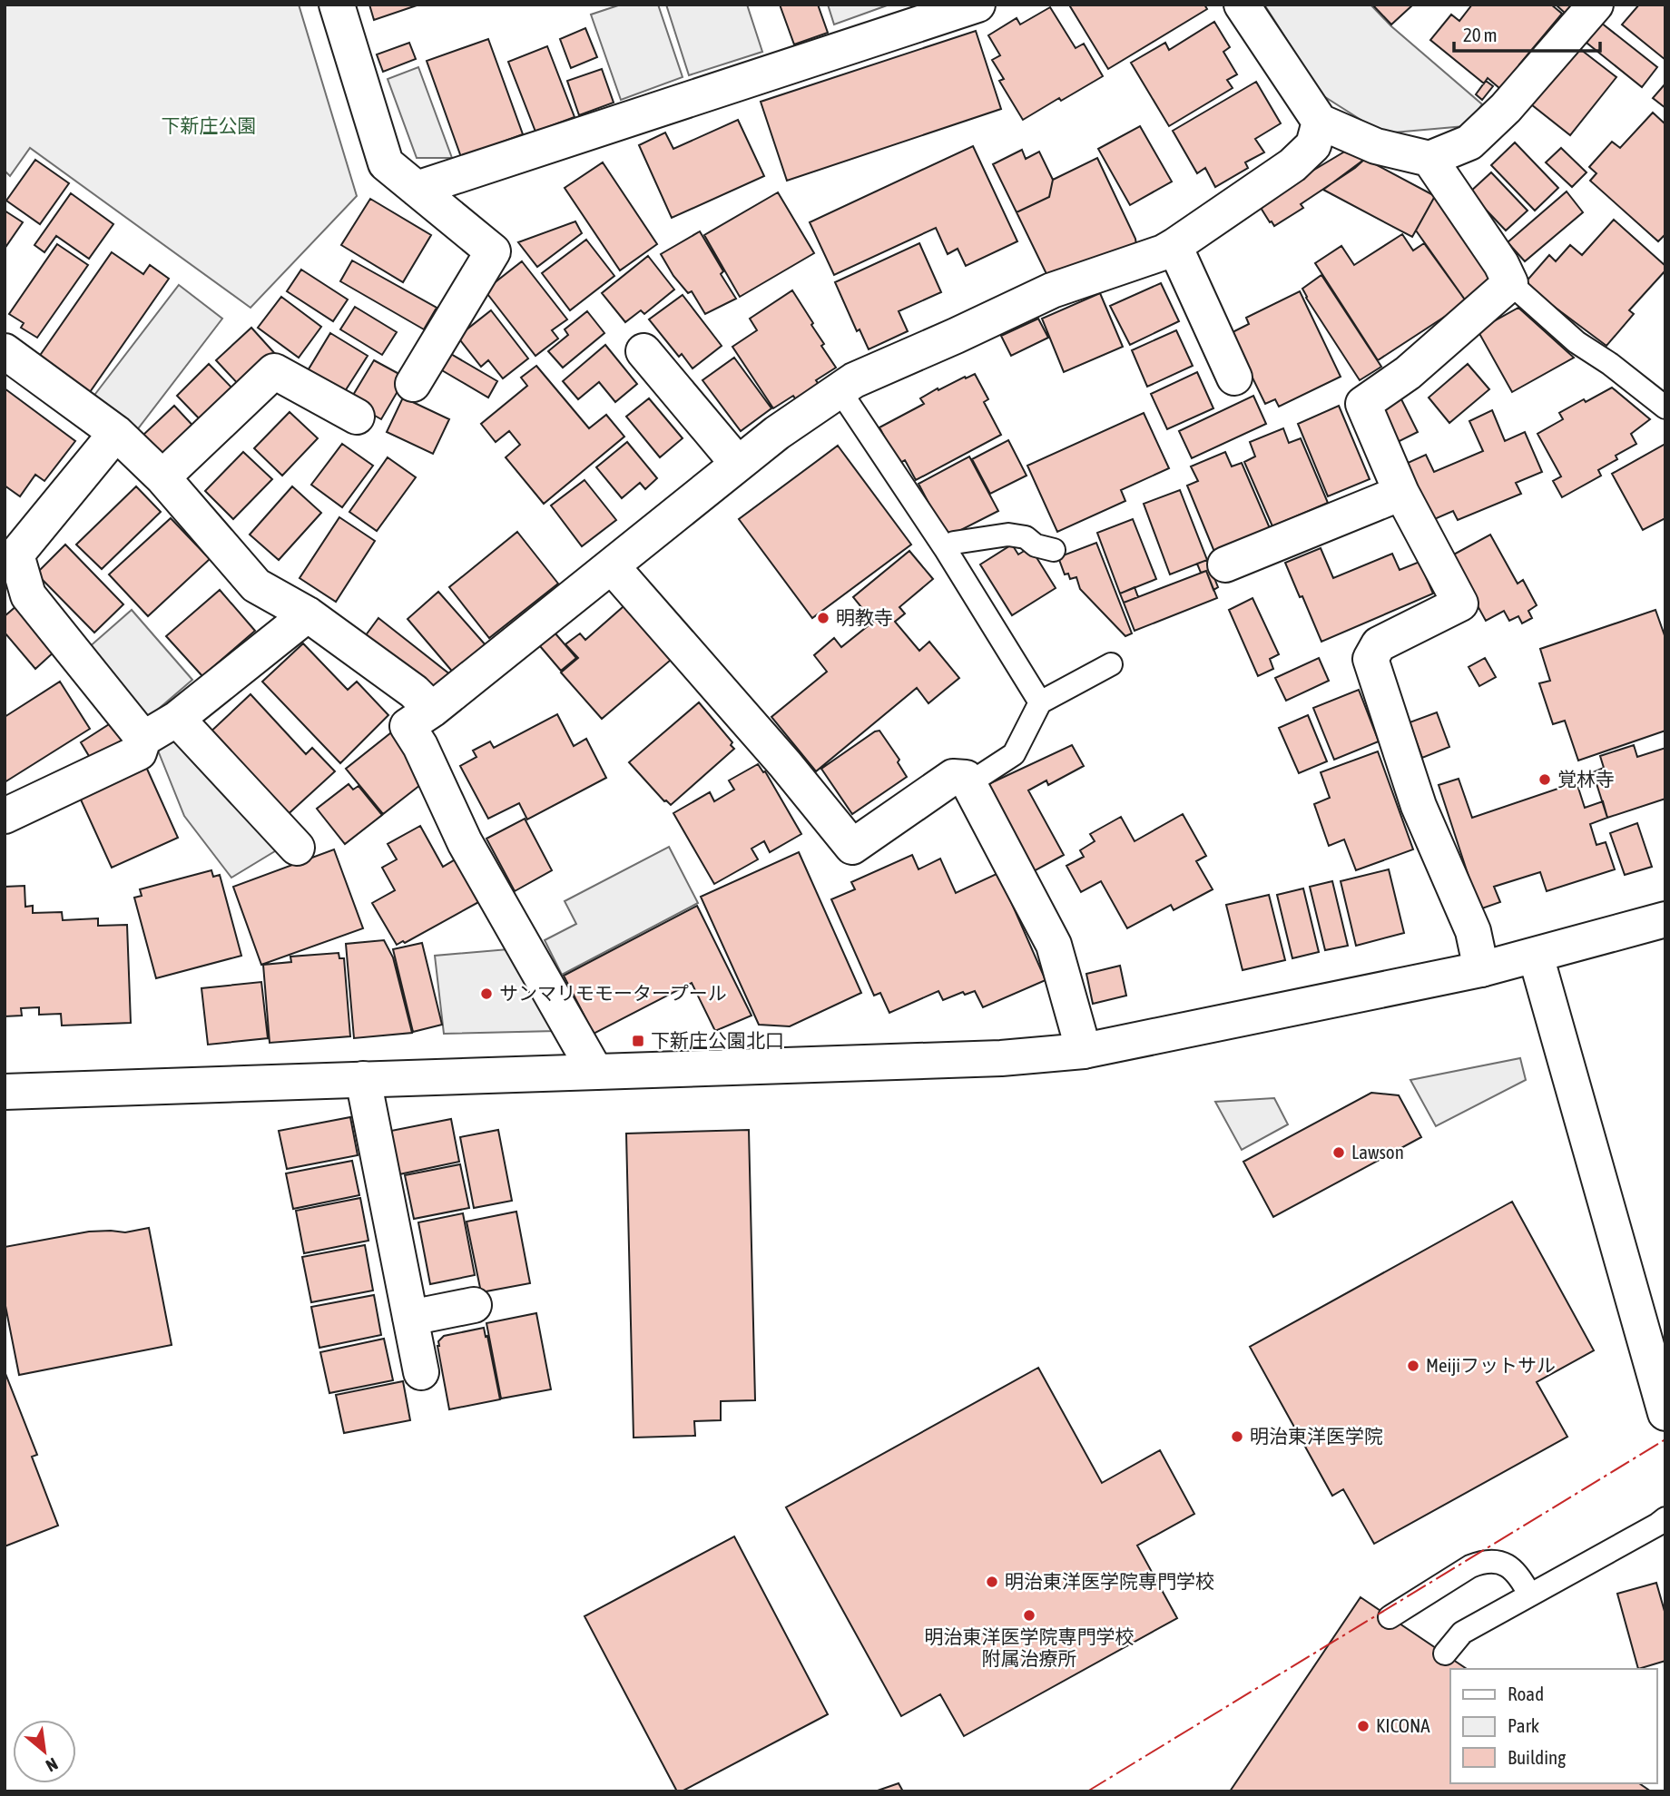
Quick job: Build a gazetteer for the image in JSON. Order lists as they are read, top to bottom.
{
  "parks": ["下新庄公園"],
  "places": {
    "other": [
      "明教寺",
      "覚林寺",
      "サンマリモモータープール",
      "Lawson",
      "Meijiフットサル",
      "明治東洋医学院",
      "明治東洋医学院専門学校",
      "明治東洋医学院専門学校 附属治療所",
      "KICONA"
    ],
    "transit": ["下新庄公園北口"]
  },
  "legend": ["Road", "Park", "Building"],
  "scale_bar": "20 m",
  "north": "bottom right"
}
